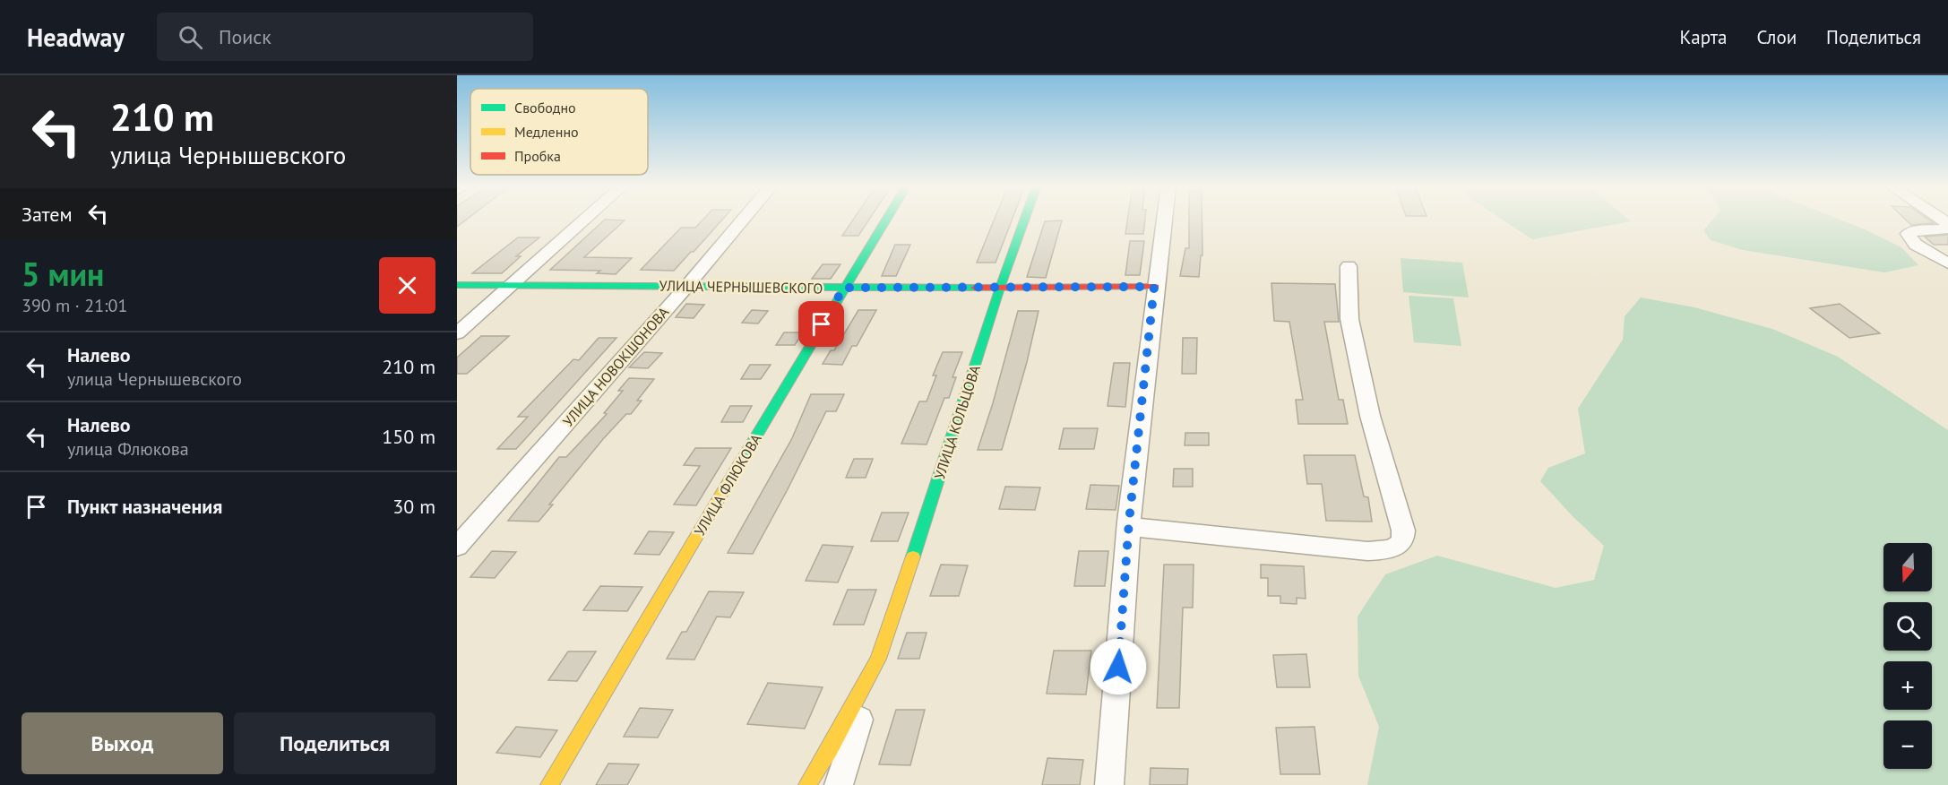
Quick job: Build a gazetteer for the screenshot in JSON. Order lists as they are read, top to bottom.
{
  "streets": {
    "street": [
      "УЛИЦА ЧЕРНЫШЕВСКОГО",
      "УЛИЦА НОВОКШОНОВА",
      "УЛИЦА КОЛЬЦОВА",
      "УЛИЦА ФЛЮКОВА"
    ]
  },
  "crossings": [
    ["УЛИЦА ЧЕРНЫШЕВСКОГО", "УЛИЦА НОВОКШОНОВА"],
    ["УЛИЦА ЧЕРНЫШЕВСКОГО", "УЛИЦА КОЛЬЦОВА"],
    ["УЛИЦА ЧЕРНЫШЕВСКОГО", "УЛИЦА ФЛЮКОВА"]
  ],
  "legend": ["Свободно", "Медленно", "Пробка"],
  "north": "bottom",
  "page": {
    "header": "Headway",
    "search": "Поиск",
    "nav": ["Карта", "Слои", "Поделиться"],
    "turn": ["210 m", "улица Чернышевского"],
    "then": "Затем",
    "heading": ["5 мин", "390 m · 21:01"],
    "list": [
      {
        "name": "Налево",
        "note": "улица Чернышевского",
        "value": "210 m"
      },
      {
        "name": "Налево",
        "note": "улица Флюкова",
        "value": "150 m"
      },
      {
        "name": "Пункт назначения",
        "value": "30 m"
      }
    ],
    "map_buttons": ["+", "−"],
    "buttons": ["Выход", "Поделиться"]
  }
}
